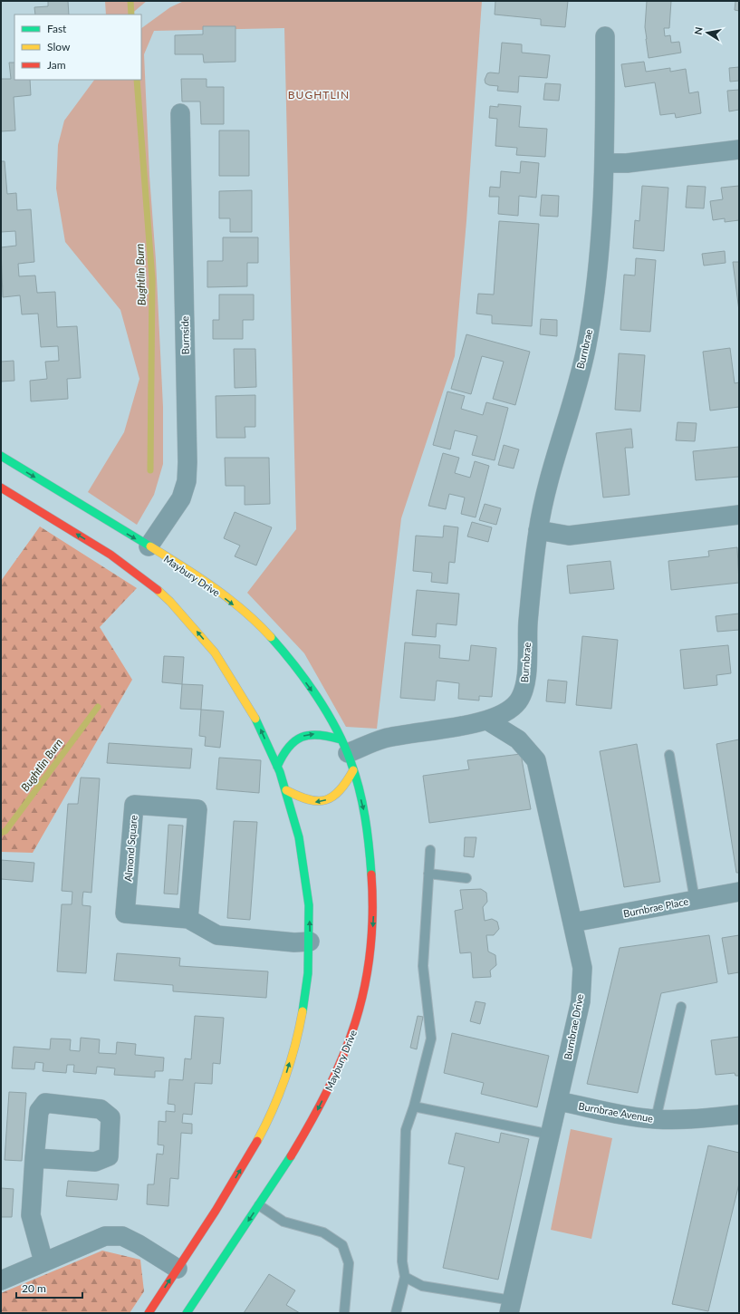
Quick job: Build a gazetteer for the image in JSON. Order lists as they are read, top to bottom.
{
  "streets": {
    "street": [
      "Burnside",
      "Burnbrae",
      "Maybury Drive",
      "Almond Square",
      "Burnbrae Place",
      "Burnbrae Drive",
      "Burnbrae Avenue"
    ]
  },
  "crossings": [
    ["Burnside", "Maybury Drive"],
    ["Burnbrae", "Maybury Drive"],
    ["Burnbrae", "Burnbrae Drive"],
    ["Burnbrae Place", "Burnbrae Drive"],
    ["Burnbrae Drive", "Burnbrae Avenue"]
  ],
  "one_way": ["Maybury Drive"],
  "districts": ["BUGHTLIN"],
  "water": ["Bughtlin Burn"],
  "legend": ["Fast", "Slow", "Jam"],
  "scale_bar": "20 m",
  "north": "left"
}
